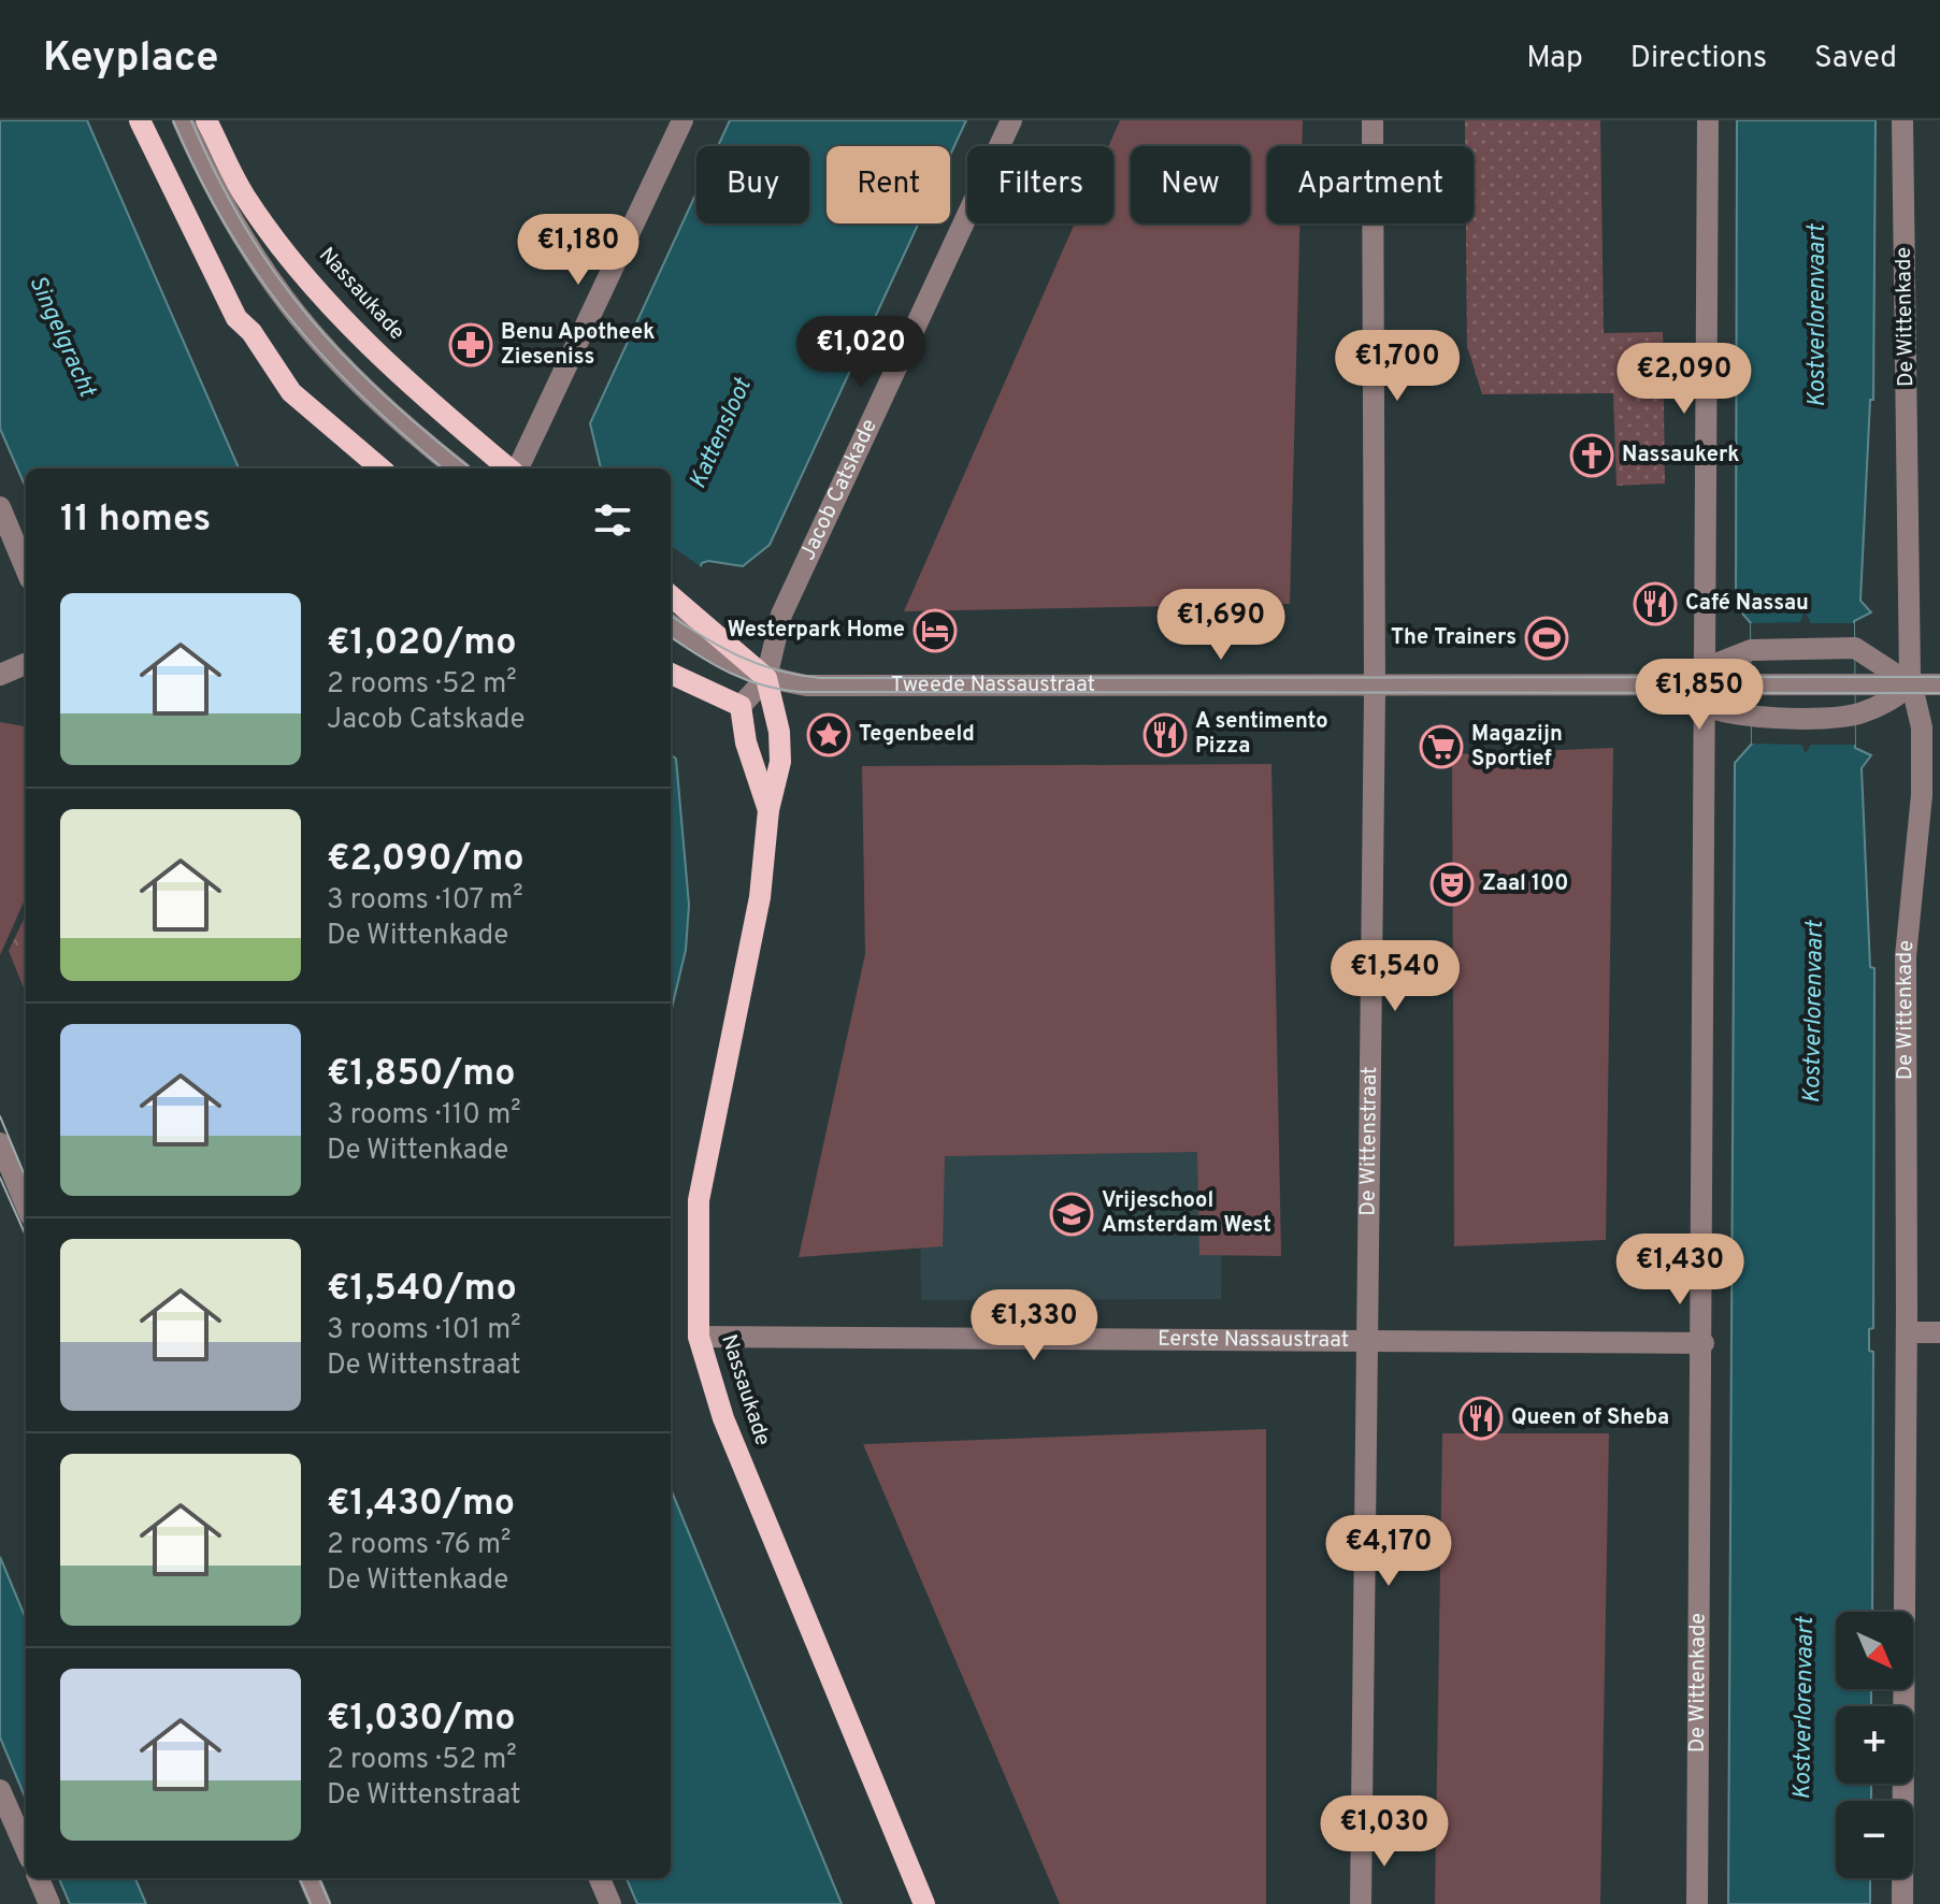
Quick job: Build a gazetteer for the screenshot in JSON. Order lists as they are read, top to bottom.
{
  "streets": {
    "main road": ["Nassaukade"],
    "street": [
      "De Wittenkade",
      "Jacob Catskade",
      "Tweede Nassaustraat",
      "De Wittenstraat",
      "Eerste Nassaustraat"
    ]
  },
  "crossings": [
    ["Nassaukade", "Jacob Catskade"],
    ["Nassaukade", "Tweede Nassaustraat"],
    ["Nassaukade", "Eerste Nassaustraat"],
    ["De Wittenkade", "Tweede Nassaustraat"],
    ["De Wittenkade", "Eerste Nassaustraat"],
    ["Jacob Catskade", "Tweede Nassaustraat"],
    ["Tweede Nassaustraat", "De Wittenstraat"],
    ["De Wittenstraat", "Eerste Nassaustraat"]
  ],
  "water": ["Kostverlorenvaart", "Singelgracht", "Kattensloot"],
  "places": {
    "pharmacy": ["Benu Apotheek Zieseniss"],
    "church": ["Nassaukerk"],
    "restaurant": ["Café Nassau", "A sentimento Pizza", "Queen of Sheba"],
    "hotel": ["Westerpark Home"],
    "sports": ["The Trainers"],
    "place": ["Tegenbeeld"],
    "supermarket": ["Magazijn Sportief"],
    "theatre": ["Zaal 100"],
    "school or university": ["Vrijeschool Amsterdam West"]
  },
  "north": "bottom right",
  "page": {
    "header": "Keyplace",
    "nav": ["Map", "Directions", "Saved"],
    "chip": [
      "Buy",
      "Rent",
      "Filters",
      "New",
      "Apartment"
    ],
    "price": [
      "€1,180",
      "€1,020",
      "€1,700",
      "€2,090",
      "€1,690",
      "€1,850",
      "€1,540",
      "€1,430",
      "€1,330",
      "€4,170",
      "€1,030"
    ],
    "heading": "11 homes",
    "list": [
      {
        "name": "€1,020/mo",
        "note": "2 rooms · 52 m² · Jacob Catskade"
      },
      {
        "name": "€2,090/mo",
        "note": "3 rooms · 107 m² · De Wittenkade"
      },
      {
        "name": "€1,850/mo",
        "note": "3 rooms · 110 m² · De Wittenkade"
      },
      {
        "name": "€1,540/mo",
        "note": "3 rooms · 101 m² · De Wittenstraat"
      },
      {
        "name": "€1,430/mo",
        "note": "2 rooms · 76 m² · De Wittenkade"
      },
      {
        "name": "€1,030/mo",
        "note": "2 rooms · 52 m² · De Wittenstraat"
      }
    ],
    "map_buttons": ["+", "−"]
  }
}
